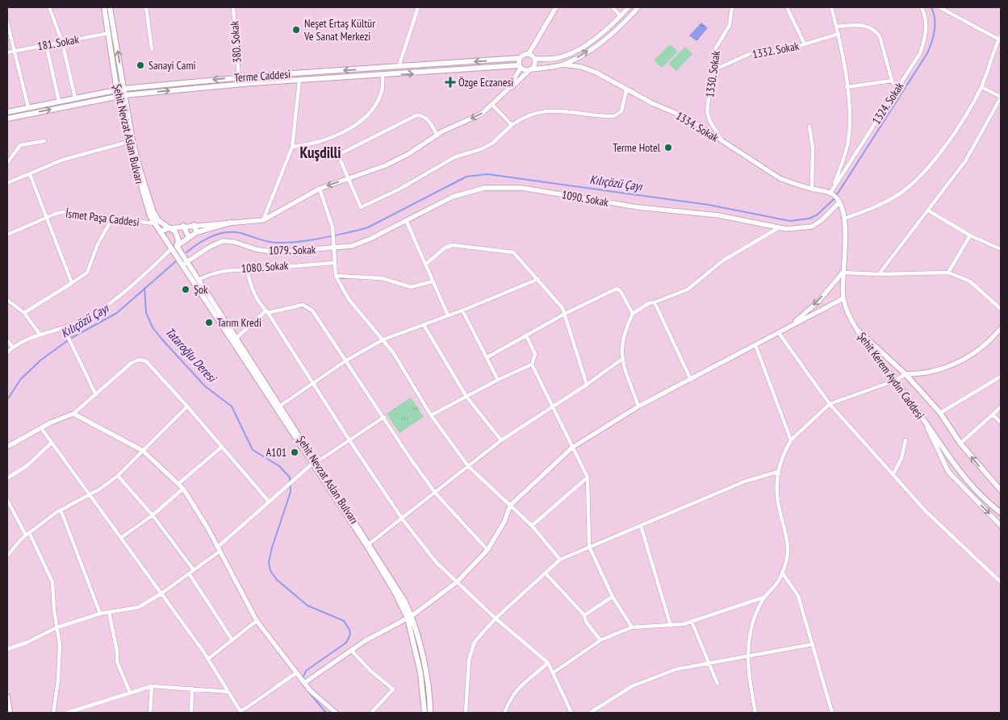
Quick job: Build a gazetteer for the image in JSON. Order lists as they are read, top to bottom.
{
  "streets": {
    "main road": ["Terme Caddesi", "Şehit Nevzat Aslan Bulvarı", "Şehit Kerem Aydın Caddesi"],
    "street": [
      "380. Sokak",
      "181. Sokak",
      "1332. Sokak",
      "1330. Sokak",
      "1324. Sokak",
      "1334. Sokak",
      "1090. Sokak",
      "İsmet Paşa Caddesi",
      "1079. Sokak",
      "1080. Sokak"
    ]
  },
  "crossings": [
    ["380. Sokak", "Terme Caddesi"],
    ["181. Sokak", "Şehit Nevzat Aslan Bulvarı"],
    ["1332. Sokak", "1330. Sokak"],
    ["1330. Sokak", "1334. Sokak"],
    ["Terme Caddesi", "Şehit Nevzat Aslan Bulvarı"],
    ["1324. Sokak", "1334. Sokak"],
    ["Şehit Nevzat Aslan Bulvarı", "İsmet Paşa Caddesi"],
    ["Şehit Nevzat Aslan Bulvarı", "1079. Sokak"],
    ["Şehit Nevzat Aslan Bulvarı", "1080. Sokak"],
    ["1090. Sokak", "1079. Sokak"]
  ],
  "districts": ["Kuşdilli"],
  "water": ["Kılıçözü Çayı", "Tataroğlu Deresi"],
  "places": {
    "other": [
      "Neşet Ertaş Kültür Ve Sanat Merkezi",
      "Sanayi Cami",
      "Terme Hotel",
      "Şok",
      "Tarım Kredi",
      "A101"
    ],
    "health": ["Özge Eczanesi"]
  }
}
